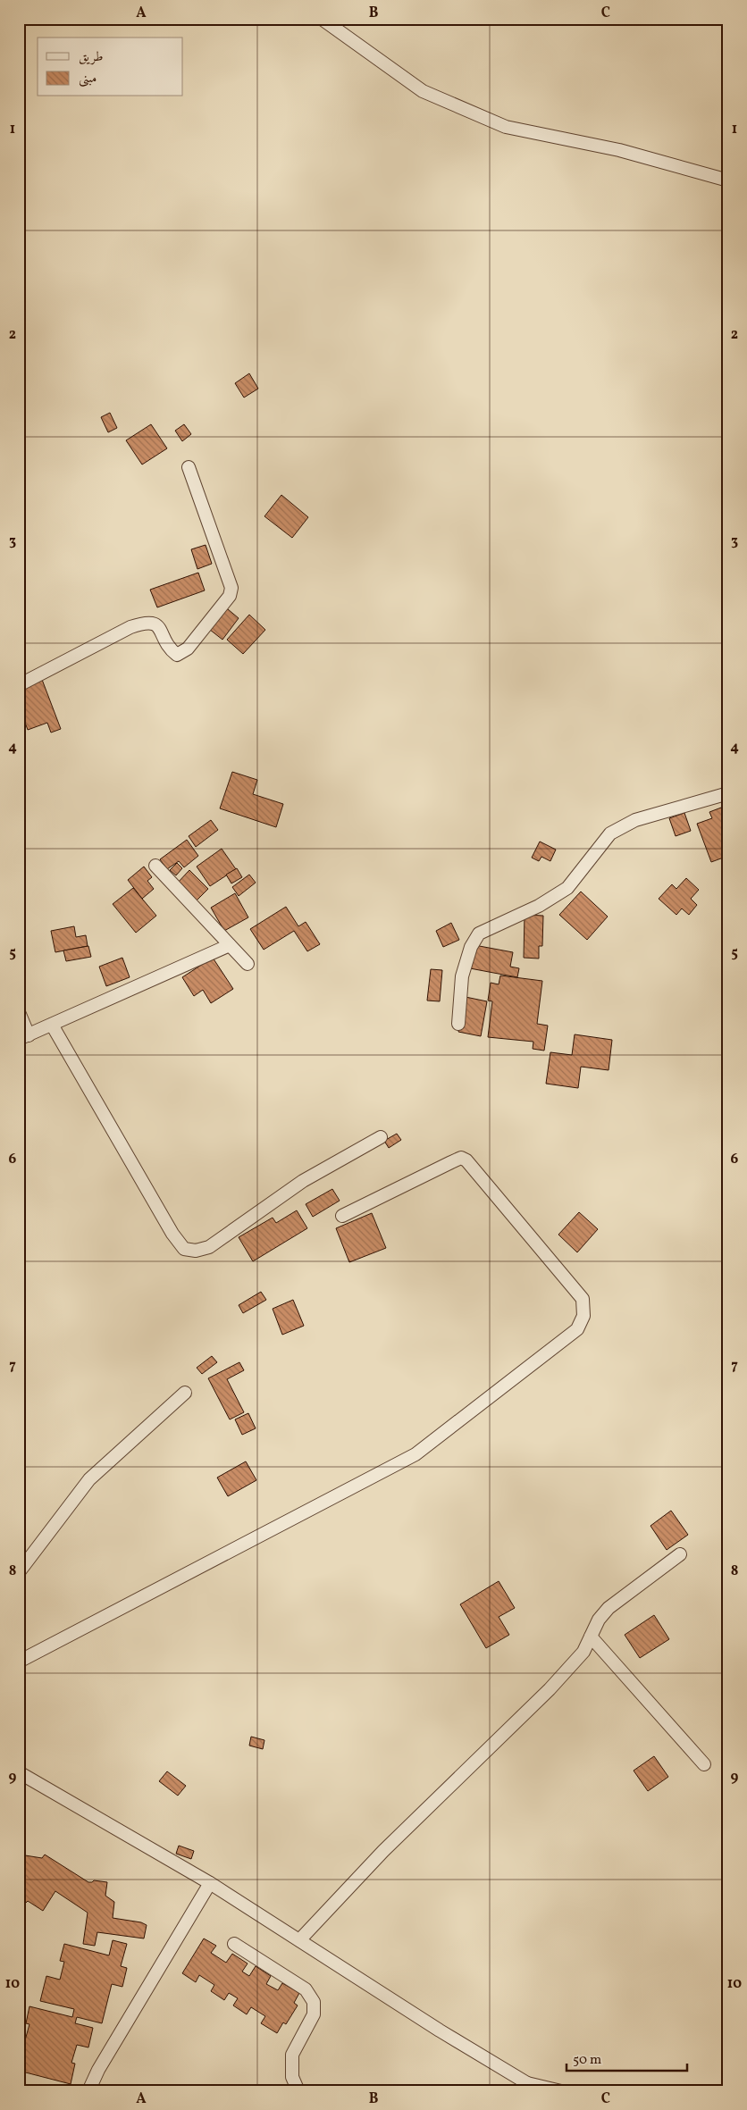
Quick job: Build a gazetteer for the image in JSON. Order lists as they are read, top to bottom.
{
  "legend": ["طريق", "مبنى"],
  "scale_bar": "50 m",
  "grid": {
    "columns": ["A", "B", "C"],
    "rows": [
      "1",
      "2",
      "3",
      "4",
      "5",
      "6",
      "7",
      "8",
      "9",
      "10"
    ]
  }
}
